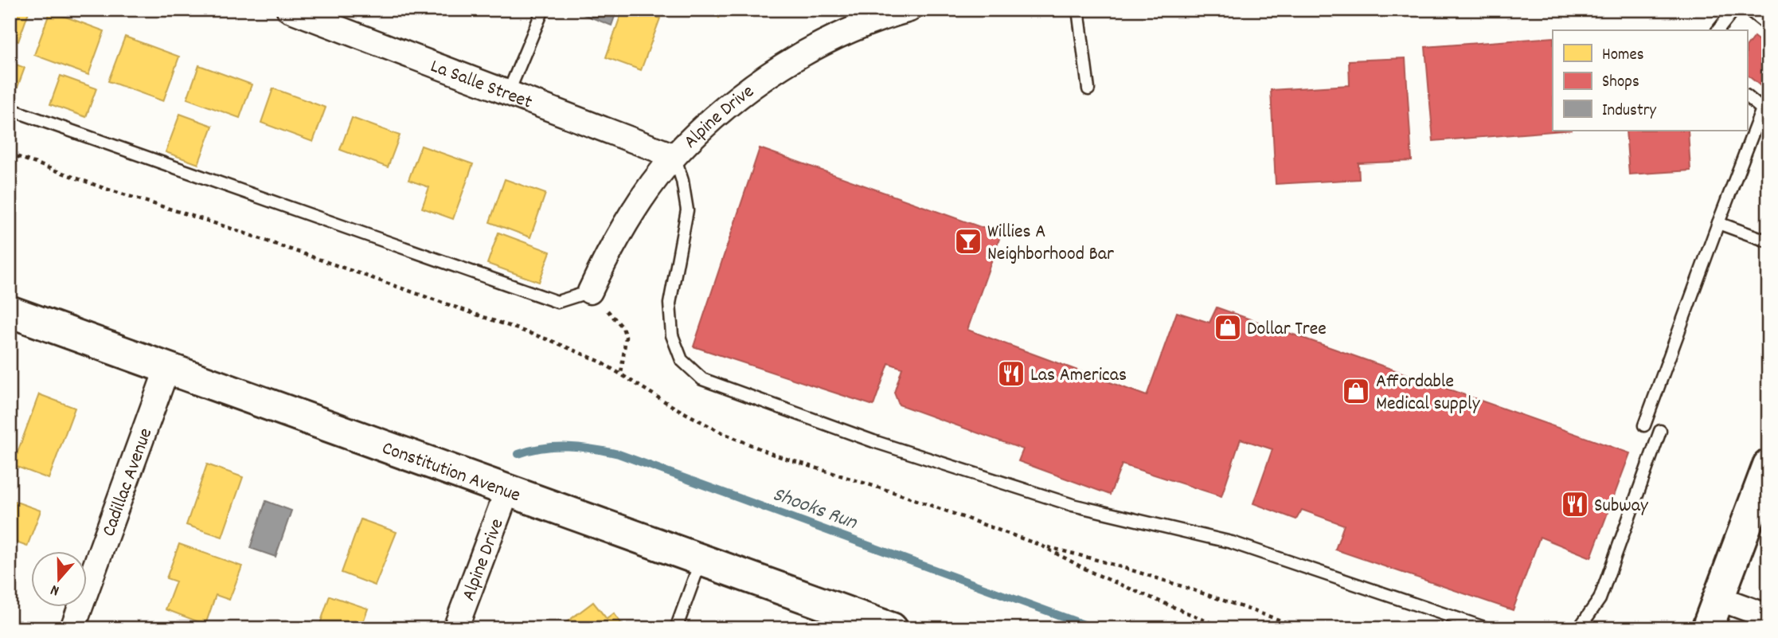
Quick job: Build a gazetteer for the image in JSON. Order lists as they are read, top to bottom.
{
  "streets": {
    "main road": ["Constitution Avenue"],
    "street": ["La Salle Street", "Alpine Drive", "Cadillac Avenue"]
  },
  "crossings": [
    ["La Salle Street", "Alpine Drive"],
    ["Alpine Drive", "Constitution Avenue"],
    ["Constitution Avenue", "Cadillac Avenue"]
  ],
  "water": ["Shooks Run"],
  "places": {
    "bar": ["Willies A Neighborhood Bar"],
    "shop": ["Dollar Tree", "Affordable Medical supply"],
    "restaurant": ["Las Americas", "Subway"]
  },
  "legend": ["Homes", "Shops", "Industry"],
  "north": "bottom"
}
